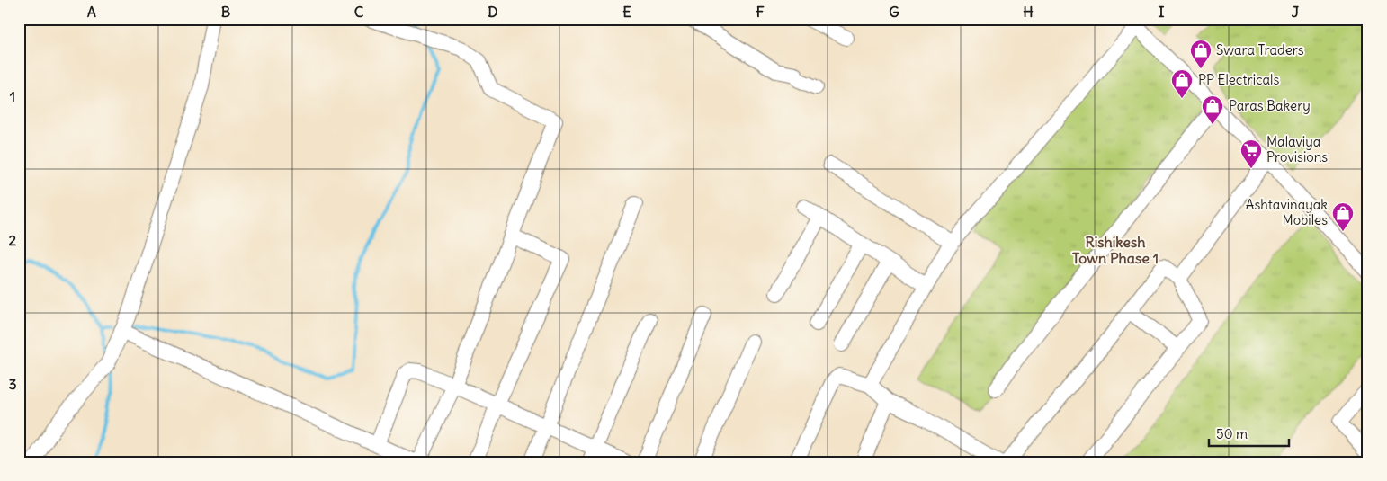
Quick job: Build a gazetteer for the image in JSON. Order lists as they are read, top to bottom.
{
  "districts": ["Rishikesh Town Phase 1"],
  "places": {
    "shop": [
      "Swara Traders",
      "PP Electricals",
      "Paras Bakery",
      "Ashtavinayak Mobiles"
    ],
    "supermarket": ["Malaviya Provisions"]
  },
  "scale_bar": "50 m",
  "grid": {
    "columns": [
      "A",
      "B",
      "C",
      "D",
      "E",
      "F",
      "G",
      "H",
      "I",
      "J"
    ],
    "rows": ["1", "2", "3"]
  }
}
